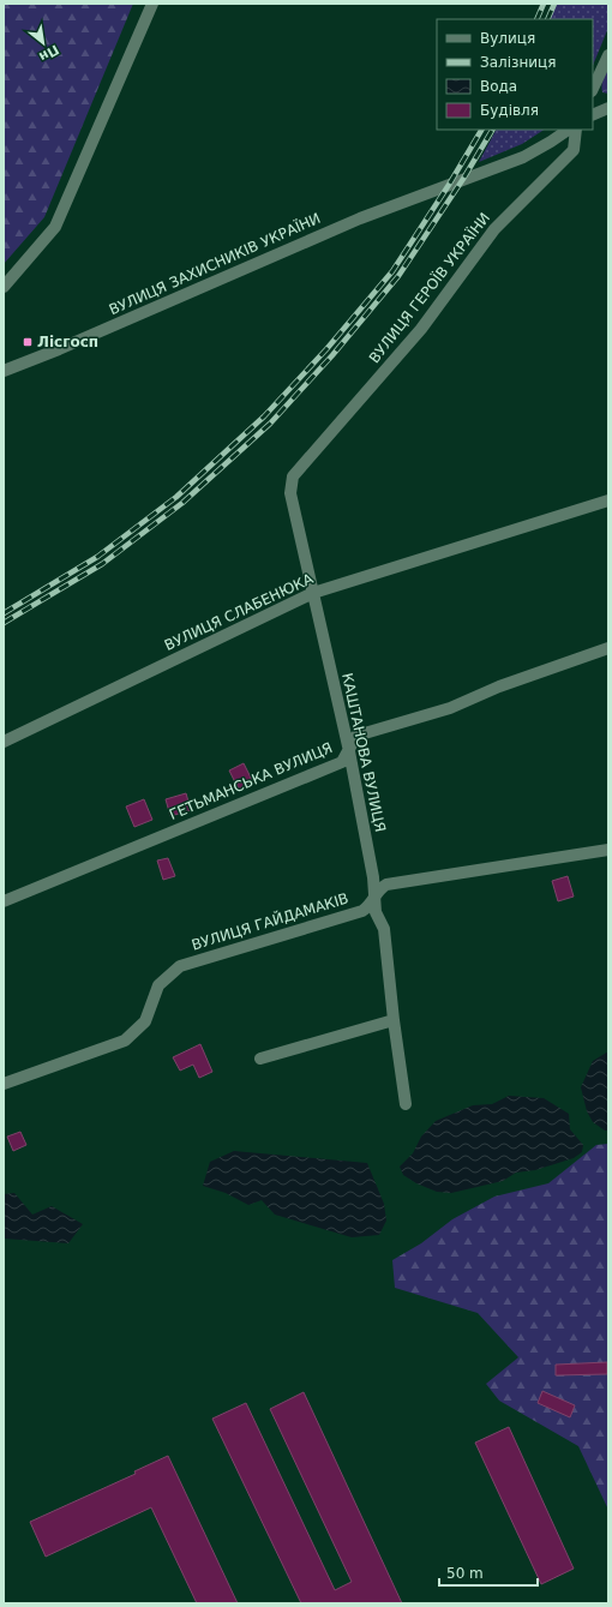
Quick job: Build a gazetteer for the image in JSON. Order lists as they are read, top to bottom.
{
  "streets": {
    "street": [
      "ВУЛИЦЯ ЗАХИСНИКІВ УКРАЇНИ",
      "ВУЛИЦЯ ГЕРОЇВ УКРАЇНИ",
      "ВУЛИЦЯ СЛАБЕНЮКА",
      "КАШТАНОВА ВУЛИЦЯ",
      "ГЕТЬМАНСЬКА ВУЛИЦЯ",
      "ВУЛИЦЯ ГАЙДАМАКІВ"
    ]
  },
  "crossings": [
    ["ВУЛИЦЯ ГЕРОЇВ УКРАЇНИ", "КАШТАНОВА ВУЛИЦЯ"],
    ["ВУЛИЦЯ СЛАБЕНЮКА", "КАШТАНОВА ВУЛИЦЯ"],
    ["КАШТАНОВА ВУЛИЦЯ", "ГЕТЬМАНСЬКА ВУЛИЦЯ"],
    ["КАШТАНОВА ВУЛИЦЯ", "ВУЛИЦЯ ГАЙДАМАКІВ"]
  ],
  "places": {
    "transit": ["Лісгосп"]
  },
  "legend": [
    "Вулиця",
    "Залізниця",
    "Вода",
    "Будівля"
  ],
  "scale_bar": "50 m",
  "north": "bottom right"
}
